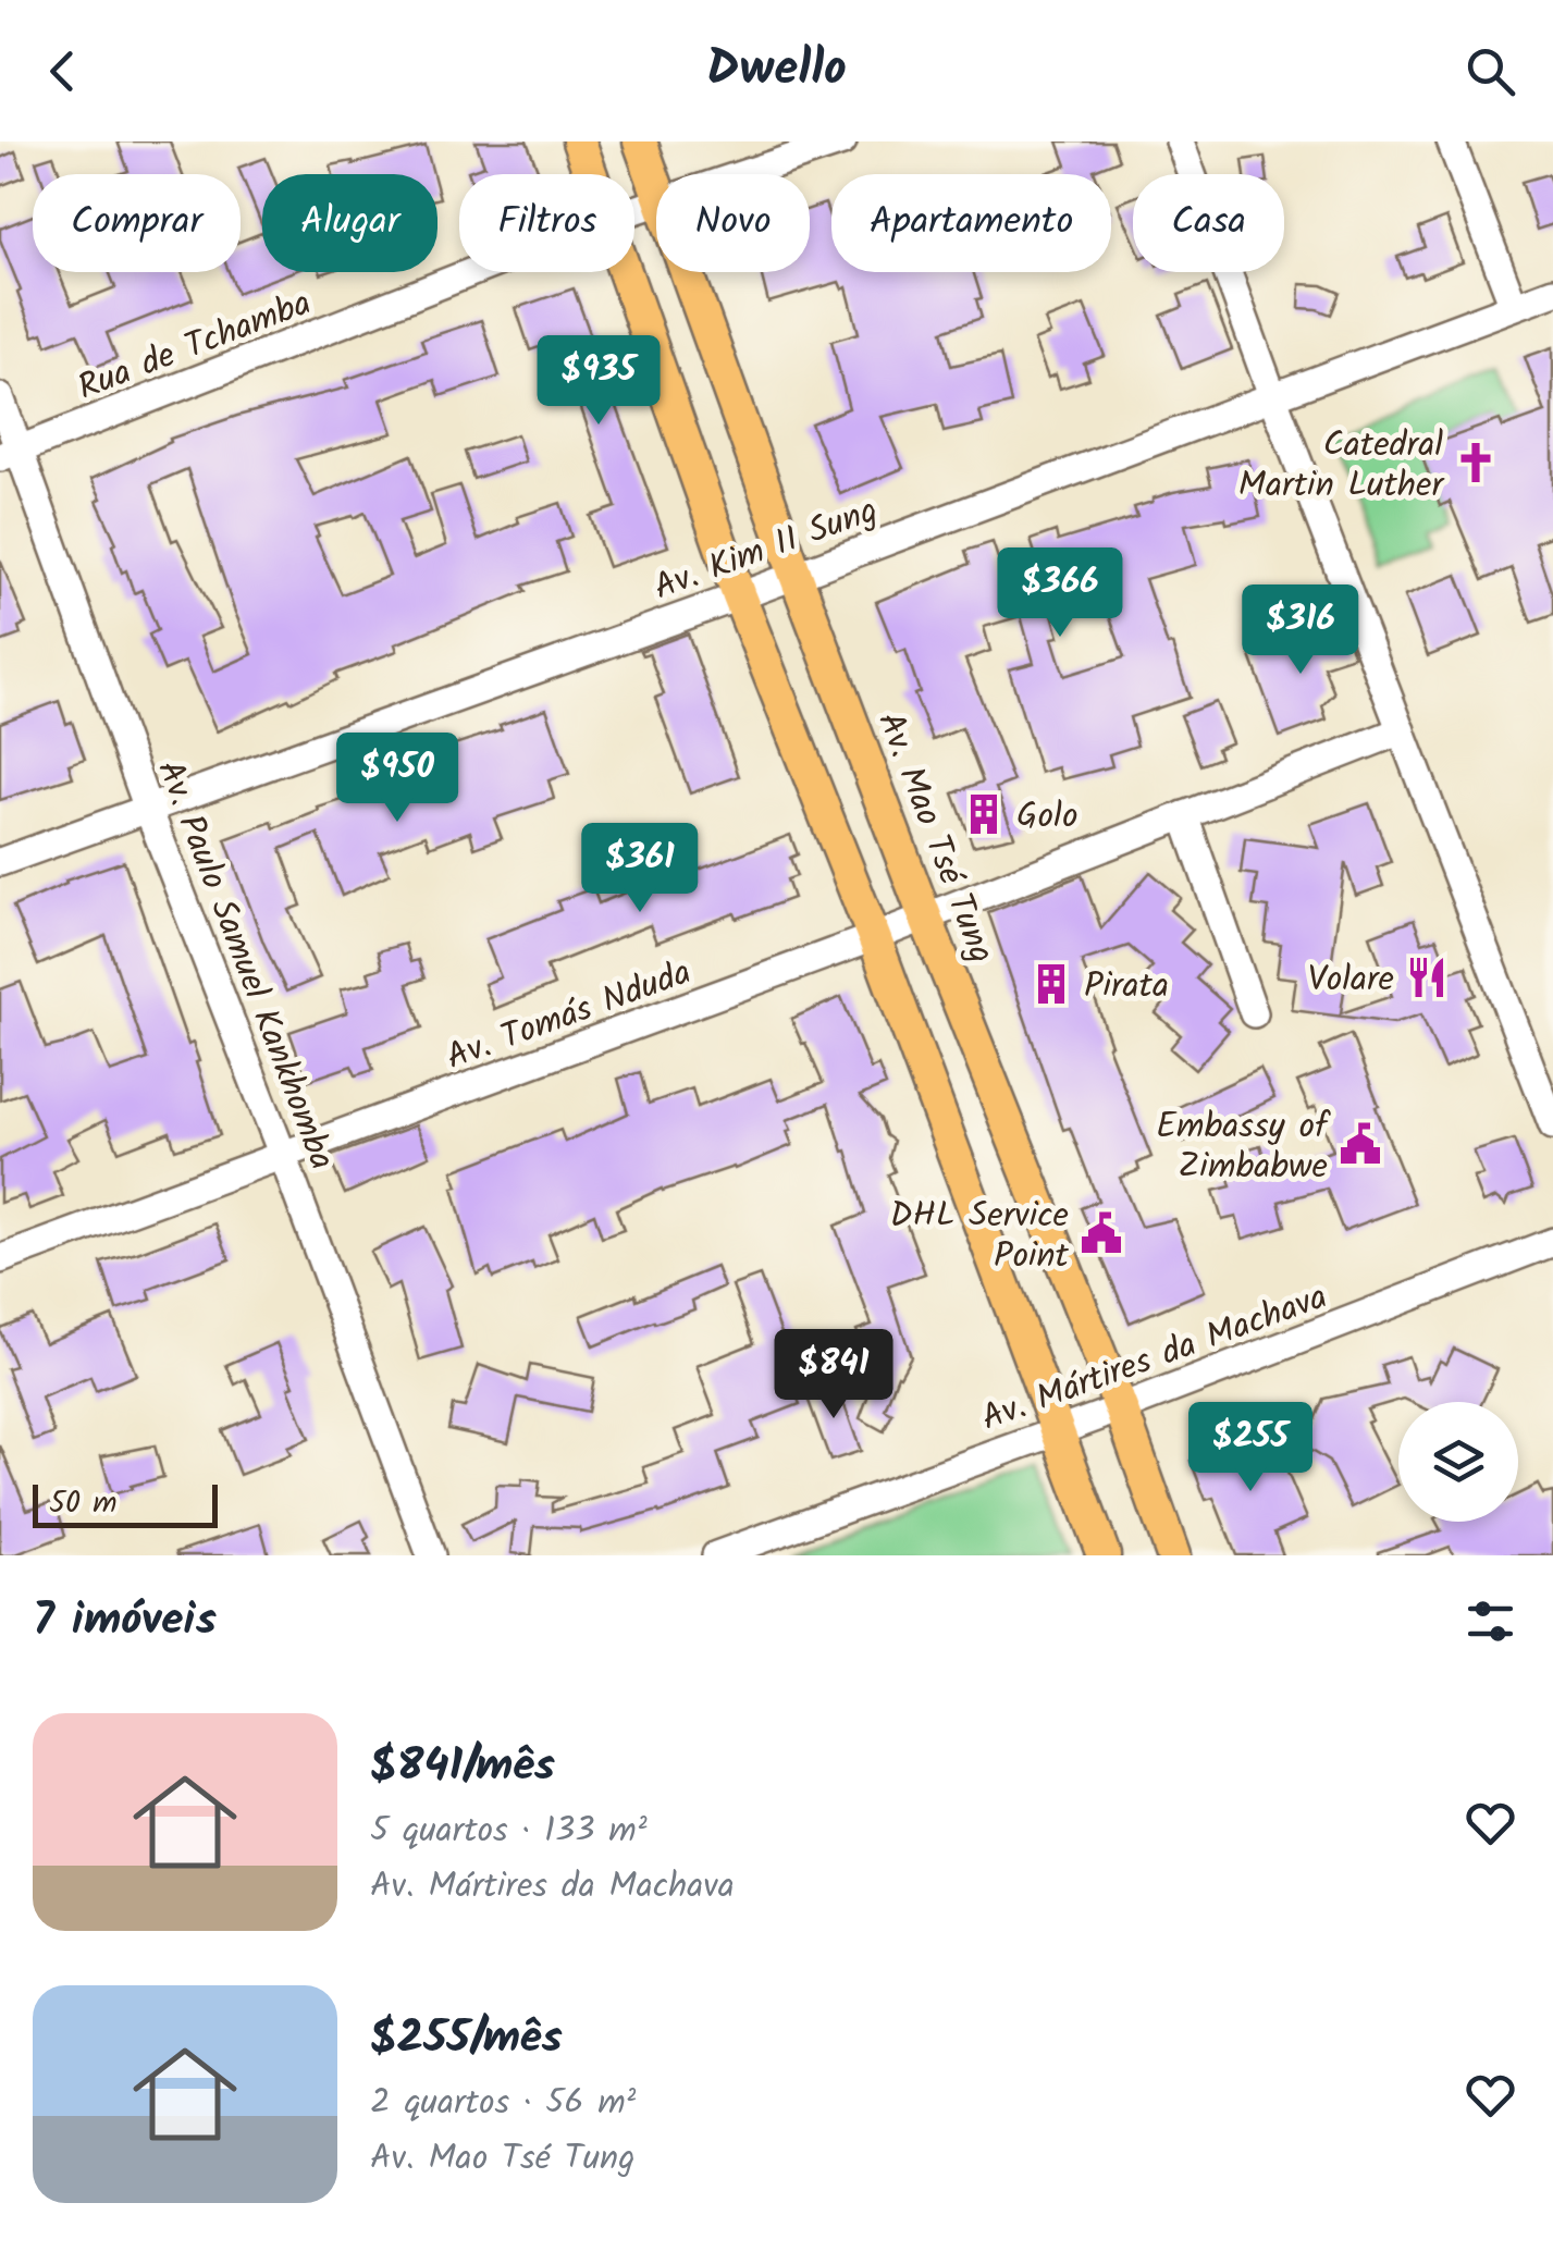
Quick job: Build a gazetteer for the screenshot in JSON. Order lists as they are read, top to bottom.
{
  "streets": {
    "main road": ["Av. Mao Tsé Tung"],
    "street": [
      "Rua de Tchamba",
      "Av. Kim II Sung",
      "Av. Paulo Samuel Kankhomba",
      "Av. Tomás Nduda",
      "Av. Mártires da Machava"
    ]
  },
  "crossings": [
    ["Rua de Tchamba", "Av. Paulo Samuel Kankhomba"],
    ["Av. Kim II Sung", "Av. Mao Tsé Tung"],
    ["Av. Kim II Sung", "Av. Paulo Samuel Kankhomba"],
    ["Av. Mao Tsé Tung", "Av. Tomás Nduda"],
    ["Av. Mao Tsé Tung", "Av. Mártires da Machava"],
    ["Av. Paulo Samuel Kankhomba", "Av. Tomás Nduda"]
  ],
  "places": {
    "church": ["Catedral Martin Luther"],
    "building": ["Golo", "Pirata"],
    "restaurant": ["Volare"],
    "public building": ["Embassy of Zimbabwe", "DHL Service Point"]
  },
  "scale_bar": "50 m",
  "page": {
    "header": "Dwello",
    "chip": [
      "Comprar",
      "Alugar",
      "Filtros",
      "Novo",
      "Apartamento",
      "Casa"
    ],
    "price": [
      "$935",
      "$366",
      "$316",
      "$950",
      "$361",
      "$841",
      "$255"
    ],
    "scale": "50 m",
    "heading": "7 imóveis",
    "list": [
      {
        "name": "$841/mês",
        "note": "5 quartos · 133 m² · Av. Mártires da Machava"
      },
      {
        "name": "$255/mês",
        "note": "2 quartos · 56 m² · Av. Mao Tsé Tung"
      }
    ]
  }
}
